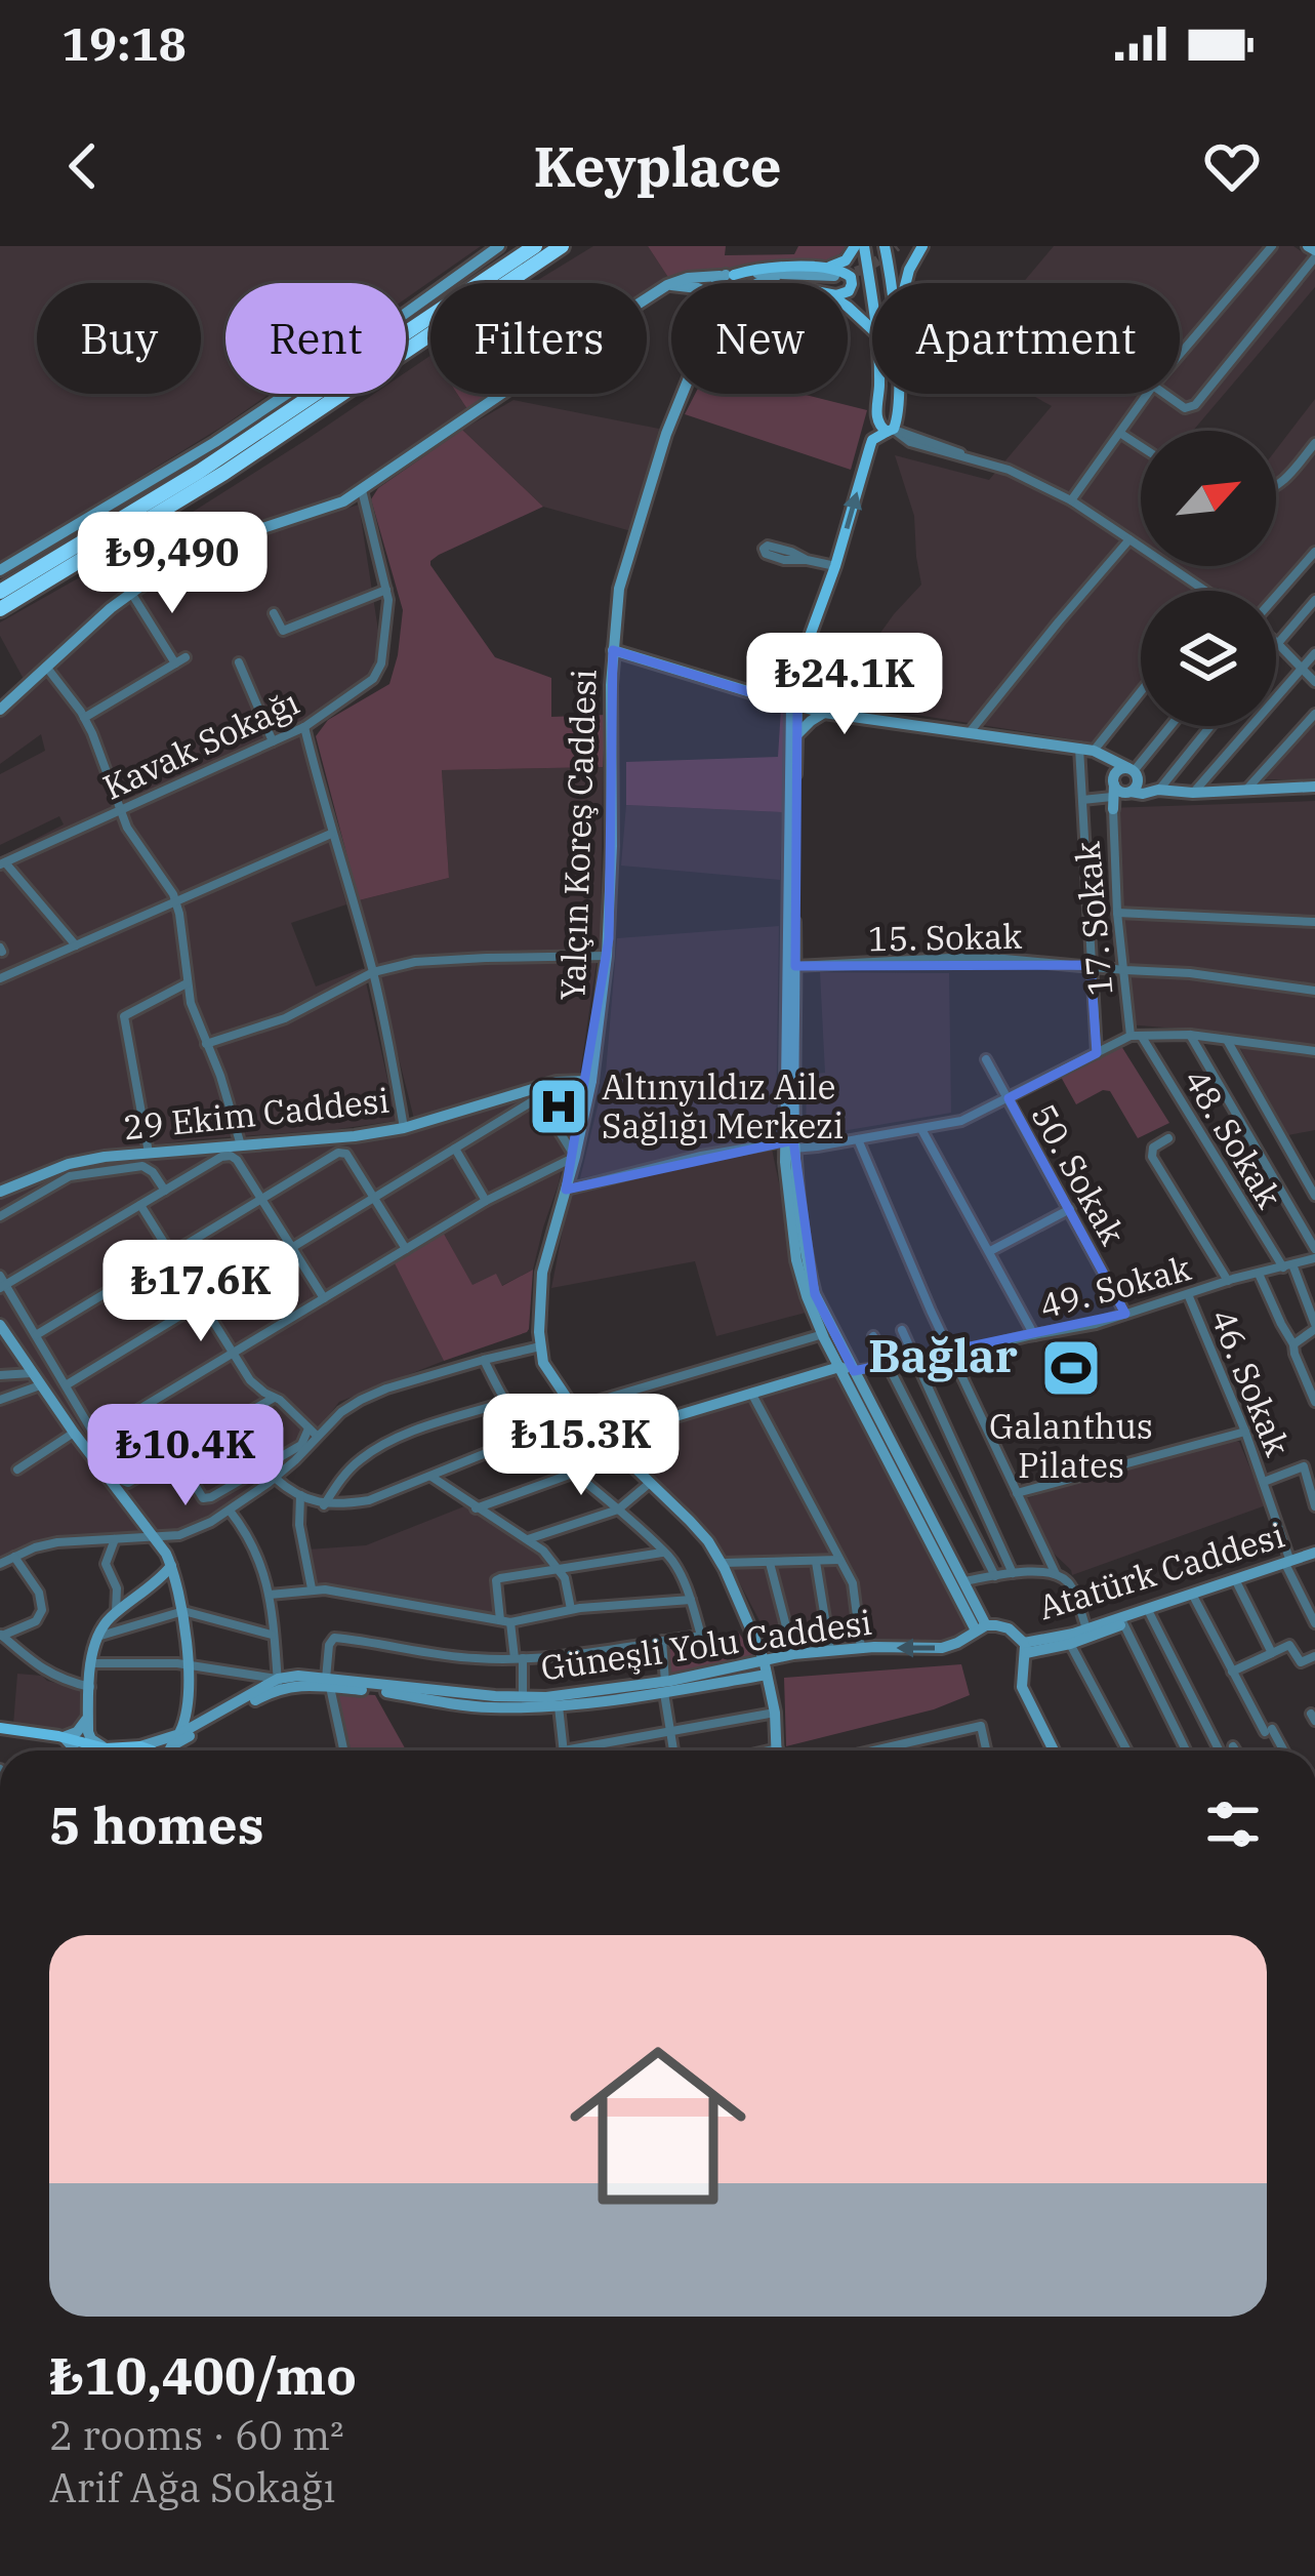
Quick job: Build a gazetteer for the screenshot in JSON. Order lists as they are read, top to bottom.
{
  "streets": {
    "main road": [
      "Yalçın Koreş Caddesi",
      "29 Ekim Caddesi",
      "Atatürk Caddesi",
      "Güneşli Yolu Caddesi"
    ],
    "street": [
      "Kavak Sokağı",
      "17. Sokak",
      "15. Sokak",
      "48. Sokak",
      "50. Sokak",
      "49. Sokak",
      "46. Sokak"
    ]
  },
  "crossings": [
    ["Yalçın Koreş Caddesi", "29 Ekim Caddesi"],
    ["Yalçın Koreş Caddesi", "Güneşli Yolu Caddesi"],
    ["17. Sokak", "15. Sokak"],
    ["17. Sokak", "48. Sokak"],
    ["48. Sokak", "49. Sokak"],
    ["50. Sokak", "49. Sokak"],
    ["49. Sokak", "46. Sokak"],
    ["46. Sokak", "Atatürk Caddesi"]
  ],
  "districts": ["Bağlar"],
  "places": {
    "hospital": ["Altınyıldız Aile Sağlığı Merkezi"],
    "sports": ["Galanthus Pilates"]
  },
  "north": "top right",
  "page": {
    "status": "19:18",
    "header": "Keyplace",
    "chip": [
      "Buy",
      "Rent",
      "Filters",
      "New",
      "Apartment"
    ],
    "price": [
      "₺9,490",
      "₺24.1K",
      "₺17.6K",
      "₺15.3K",
      "₺10.4K"
    ],
    "heading": "5 homes",
    "list": [
      {
        "name": "₺10,400/mo",
        "note": "2 rooms · 60 m² · Arif Ağa Sokağı"
      }
    ]
  }
}
